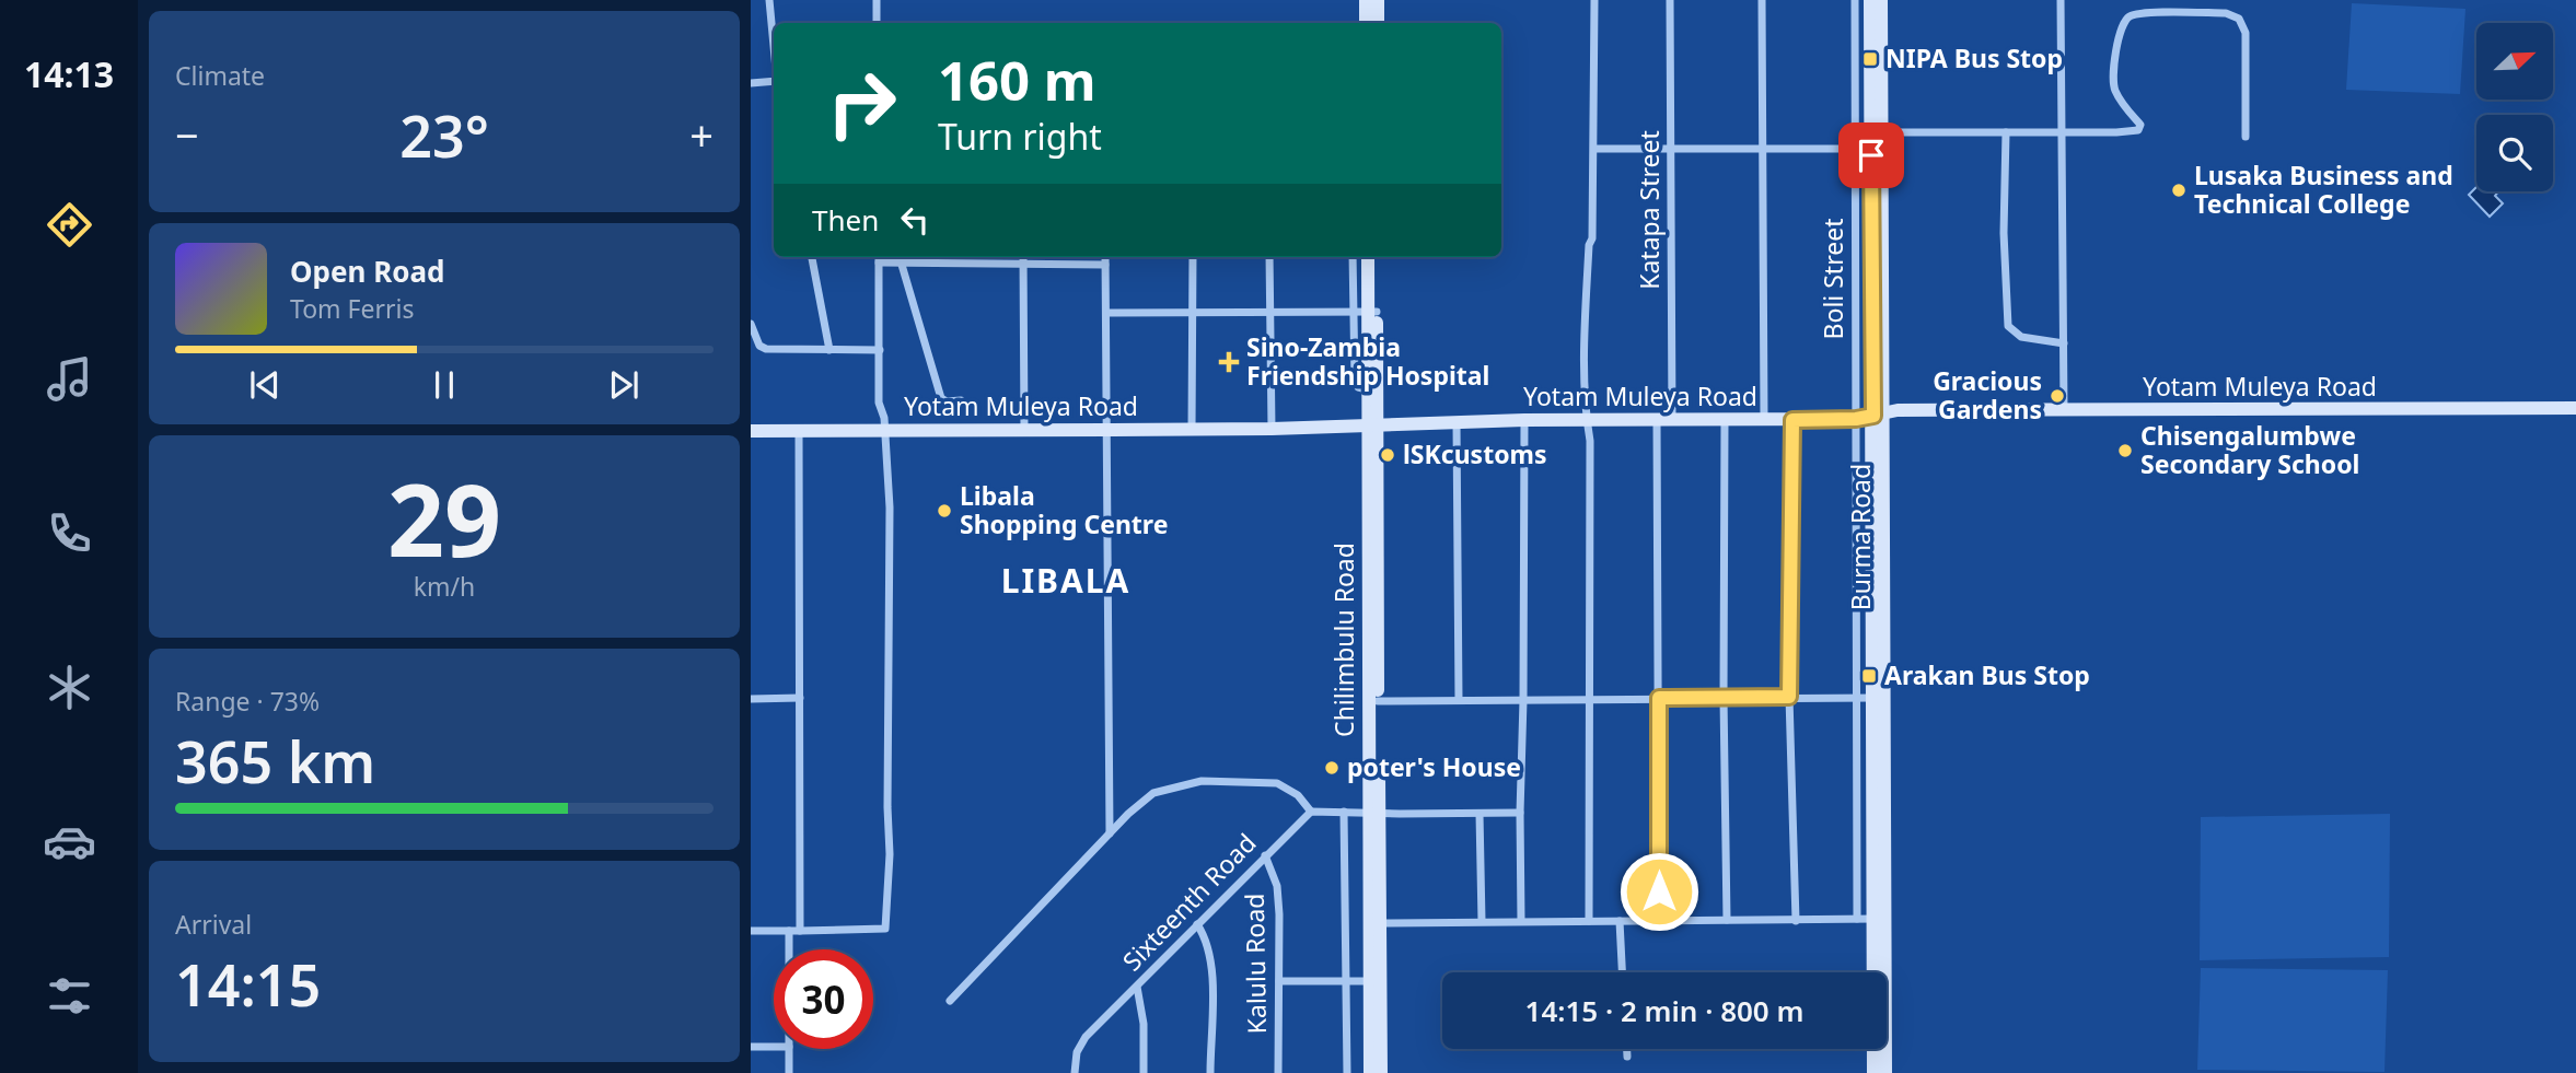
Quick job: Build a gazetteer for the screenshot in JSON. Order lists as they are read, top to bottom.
{
  "streets": {
    "main road": ["Yotam Muleya Road", "Burma Road", "Chilimbulu Road"],
    "street": [
      "Katapa Street",
      "Boli Street",
      "Sixteenth Road",
      "Kalulu Road"
    ]
  },
  "crossings": [
    ["Katapa Street", "Yotam Muleya Road"],
    ["Boli Street", "Yotam Muleya Road"],
    ["Yotam Muleya Road", "Burma Road"],
    ["Yotam Muleya Road", "Chilimbulu Road"],
    ["Sixteenth Road", "Kalulu Road"]
  ],
  "districts": ["LIBALA"],
  "places": {
    "transit": ["NIPA Bus Stop", "Arakan Bus Stop"],
    "other": [
      "Lusaka Business and Technical College",
      "Gracious Gardens",
      "Chisengalumbwe Secondary School",
      "lSKcustoms",
      "Libala Shopping Centre",
      "poter's House"
    ],
    "health": ["Sino-Zambia Friendship Hospital"]
  },
  "north": "top right",
  "page": {
    "tabs": "14:13",
    "tile": [
      "Climate",
      ["29", "km/h"],
      ["Range · 73%", "365 km"],
      ["Arrival", "14:15"]
    ],
    "turn": ["160 m", "Turn right"],
    "heat": ["−", "23°", "+"],
    "then": "Then",
    "song": ["Open Road", "Tom Ferris"],
    "limit": "30",
    "trip": "14:15 · 2 min · 800 m"
  }
}
